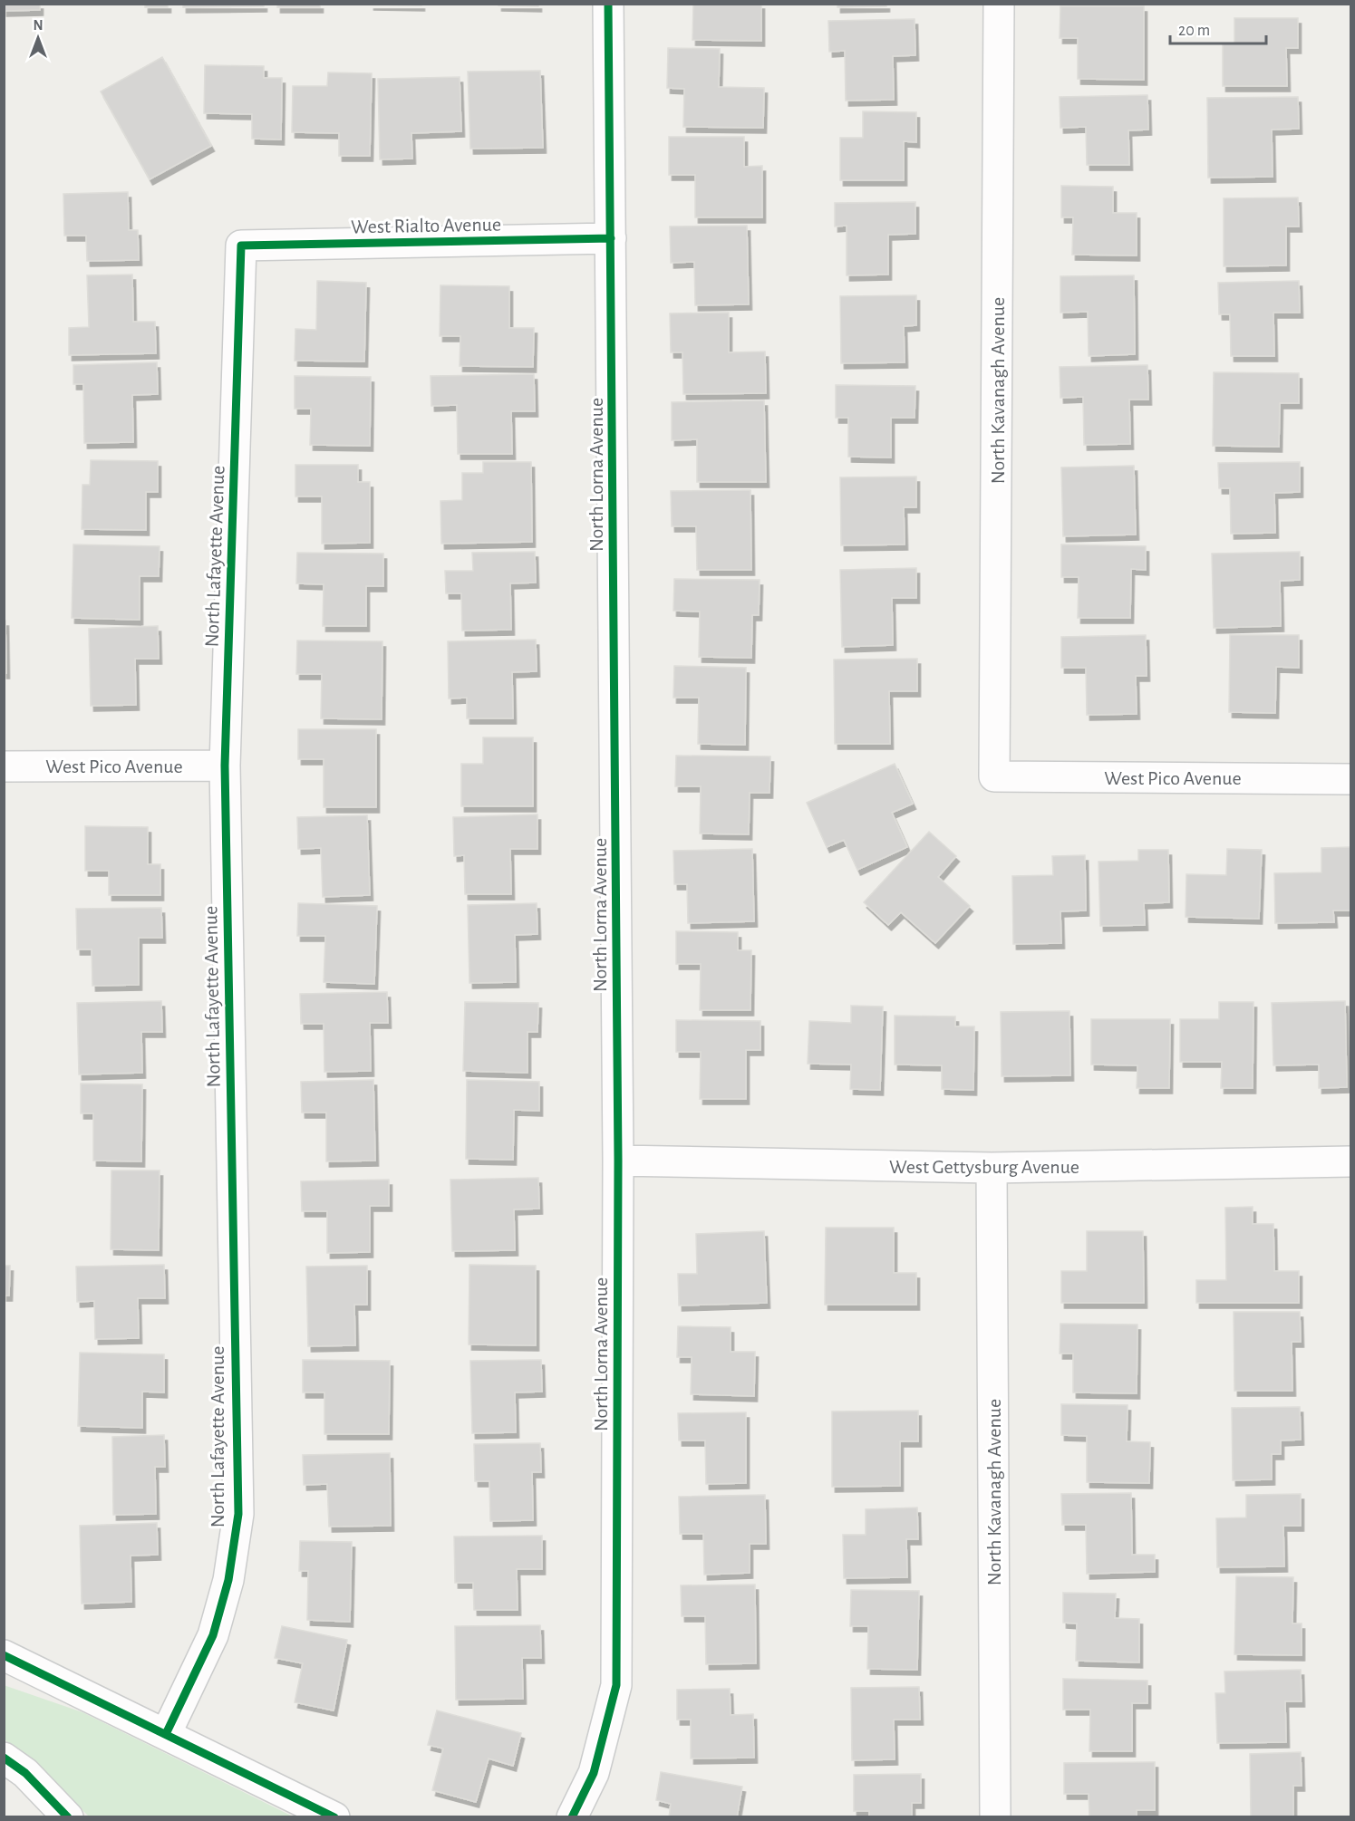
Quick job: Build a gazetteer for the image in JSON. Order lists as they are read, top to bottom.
{
  "streets": {
    "street": [
      "West Rialto Avenue",
      "North Kavanagh Avenue",
      "North Lorna Avenue",
      "North Lafayette Avenue",
      "West Pico Avenue",
      "West Gettysburg Avenue"
    ]
  },
  "crossings": [
    ["West Rialto Avenue", "North Lorna Avenue"],
    ["West Rialto Avenue", "North Lafayette Avenue"],
    ["North Kavanagh Avenue", "West Pico Avenue"],
    ["North Kavanagh Avenue", "West Gettysburg Avenue"],
    ["North Lorna Avenue", "West Gettysburg Avenue"],
    ["North Lafayette Avenue", "West Pico Avenue"]
  ],
  "scale_bar": "20 m",
  "north": "top"
}
